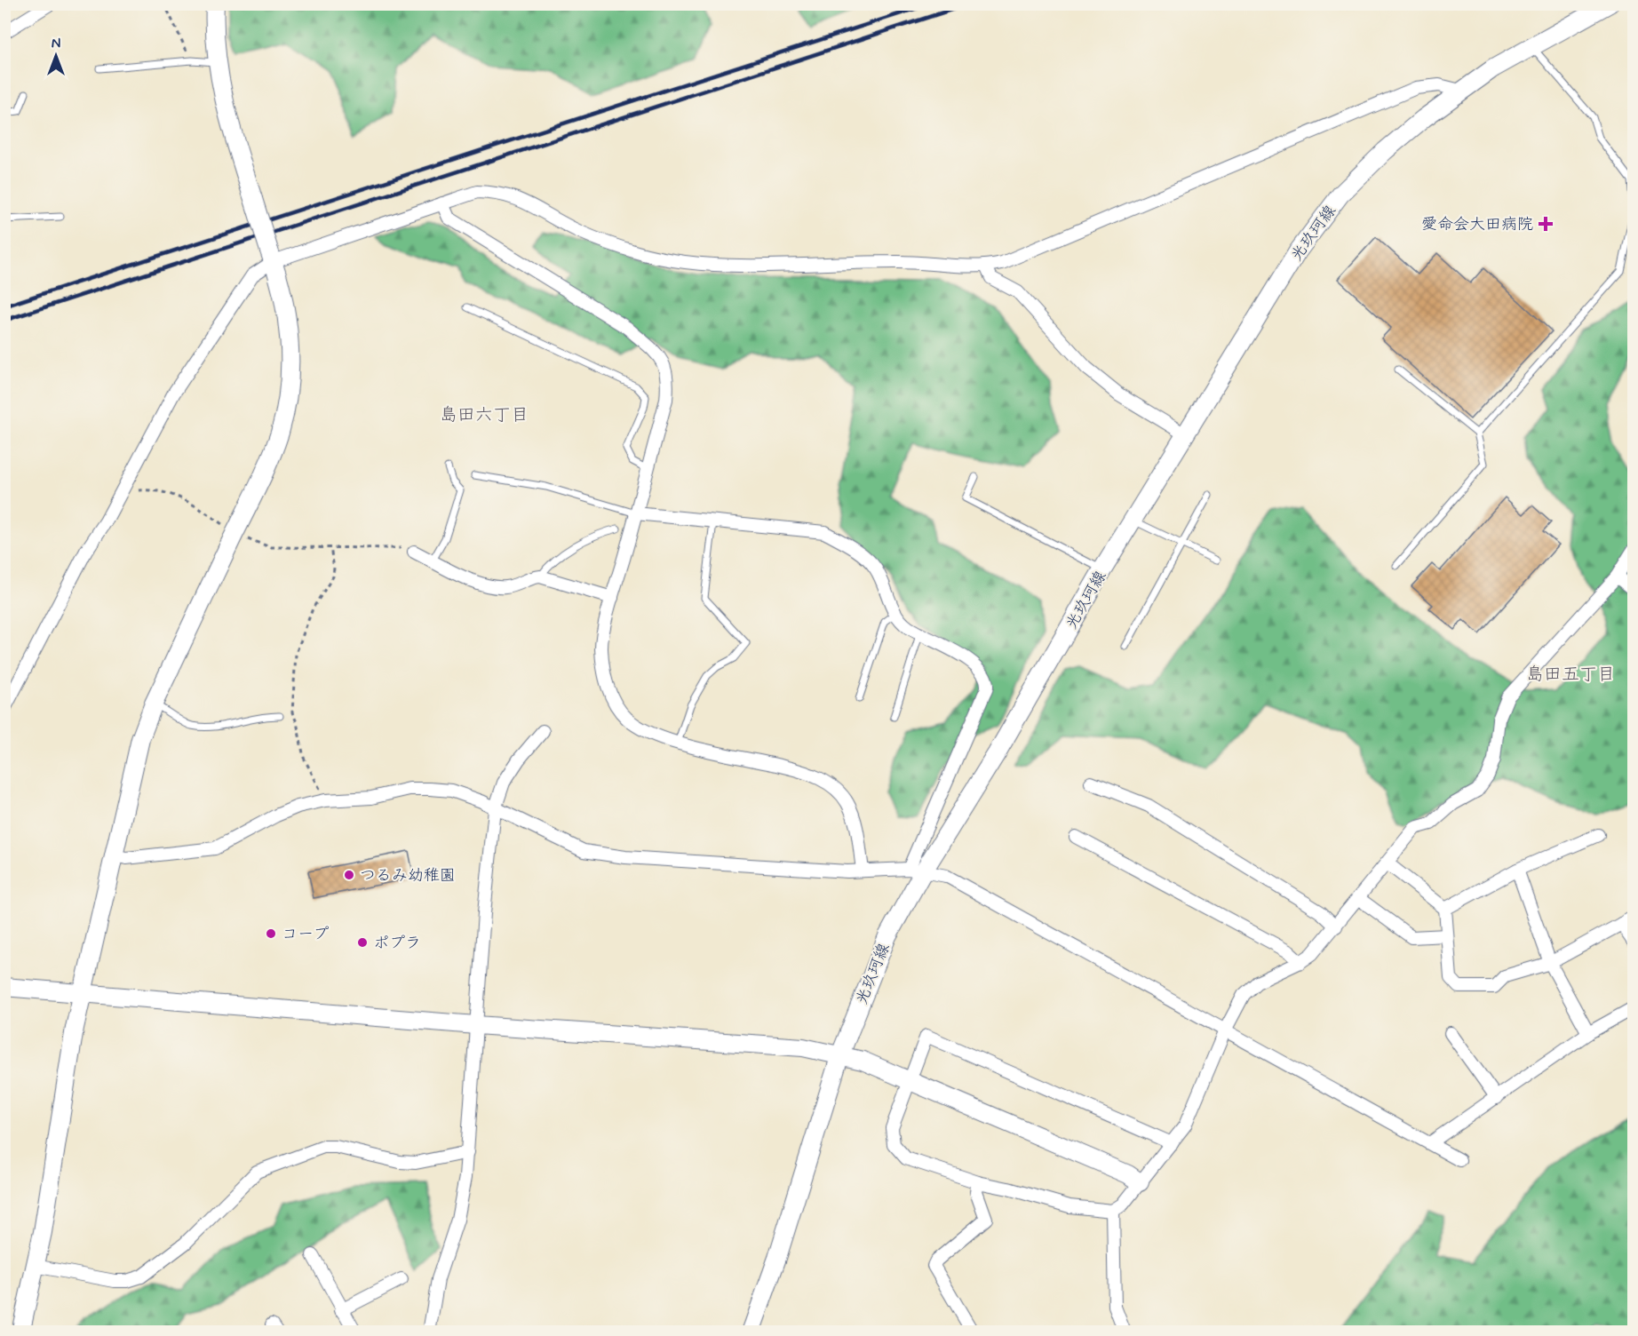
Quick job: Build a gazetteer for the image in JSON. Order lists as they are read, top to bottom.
{
  "streets": {
    "street": ["光玖珂線"]
  },
  "districts": ["島田六丁目", "島田五丁目"],
  "places": {
    "health": ["愛命会大田病院"],
    "other": ["つるみ幼稚園", "コープ", "ポプラ"]
  },
  "north": "top"
}
